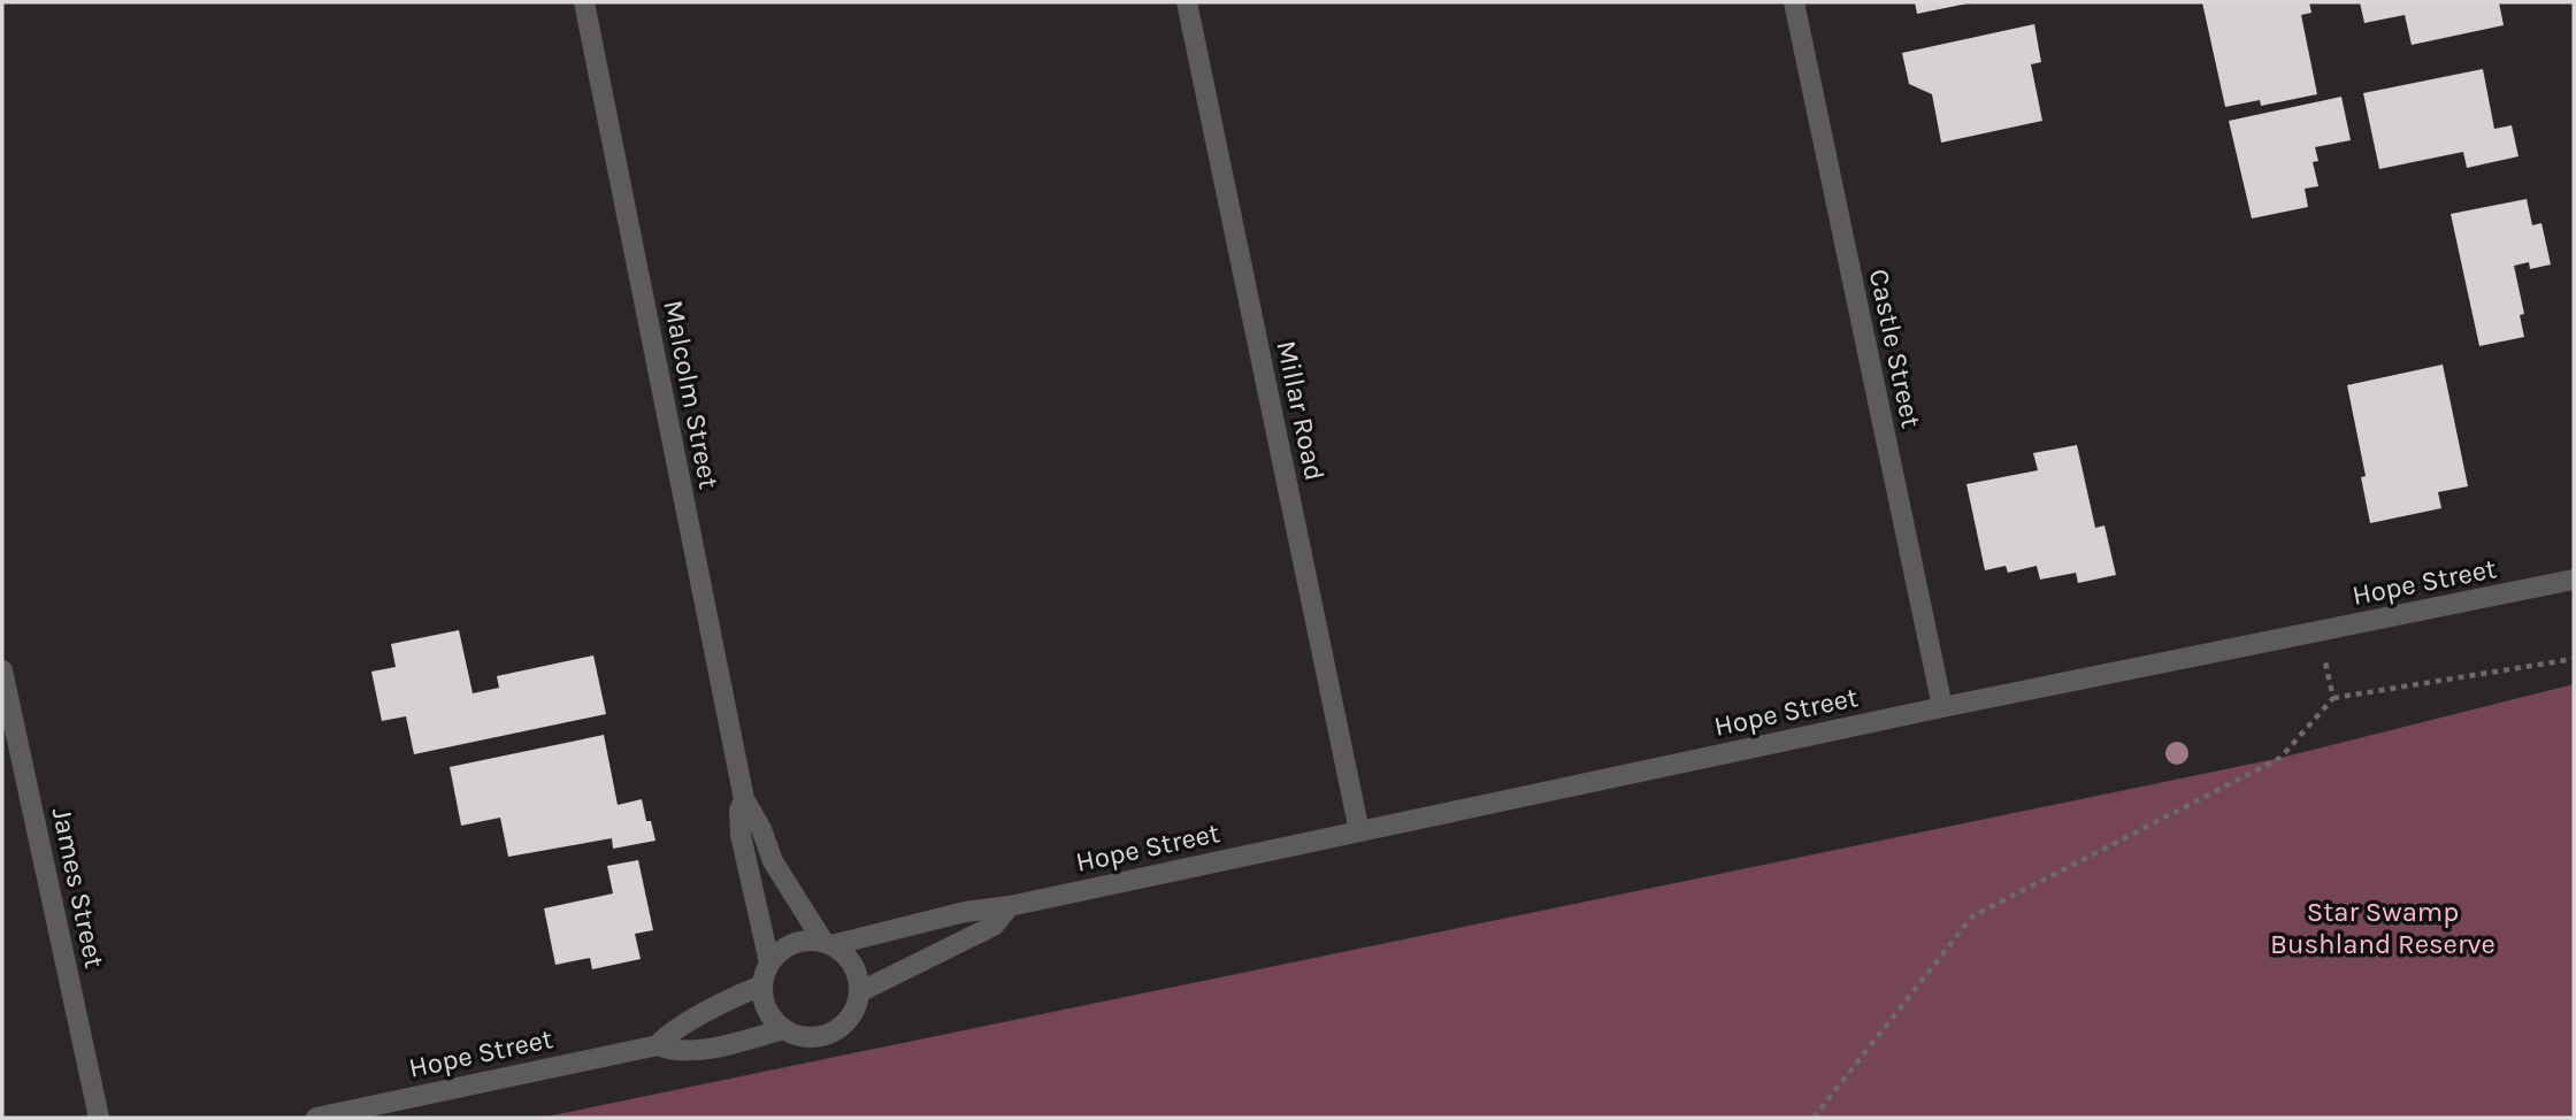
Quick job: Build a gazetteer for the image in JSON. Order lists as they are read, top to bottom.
{
  "streets": {
    "street": [
      "Castle Street",
      "Malcolm Street",
      "Millar Road",
      "Hope Street",
      "James Street"
    ]
  },
  "crossings": [
    ["Castle Street", "Hope Street"],
    ["Malcolm Street", "Hope Street"],
    ["Millar Road", "Hope Street"]
  ],
  "parks": ["Star Swamp Bushland Reserve"]
}
